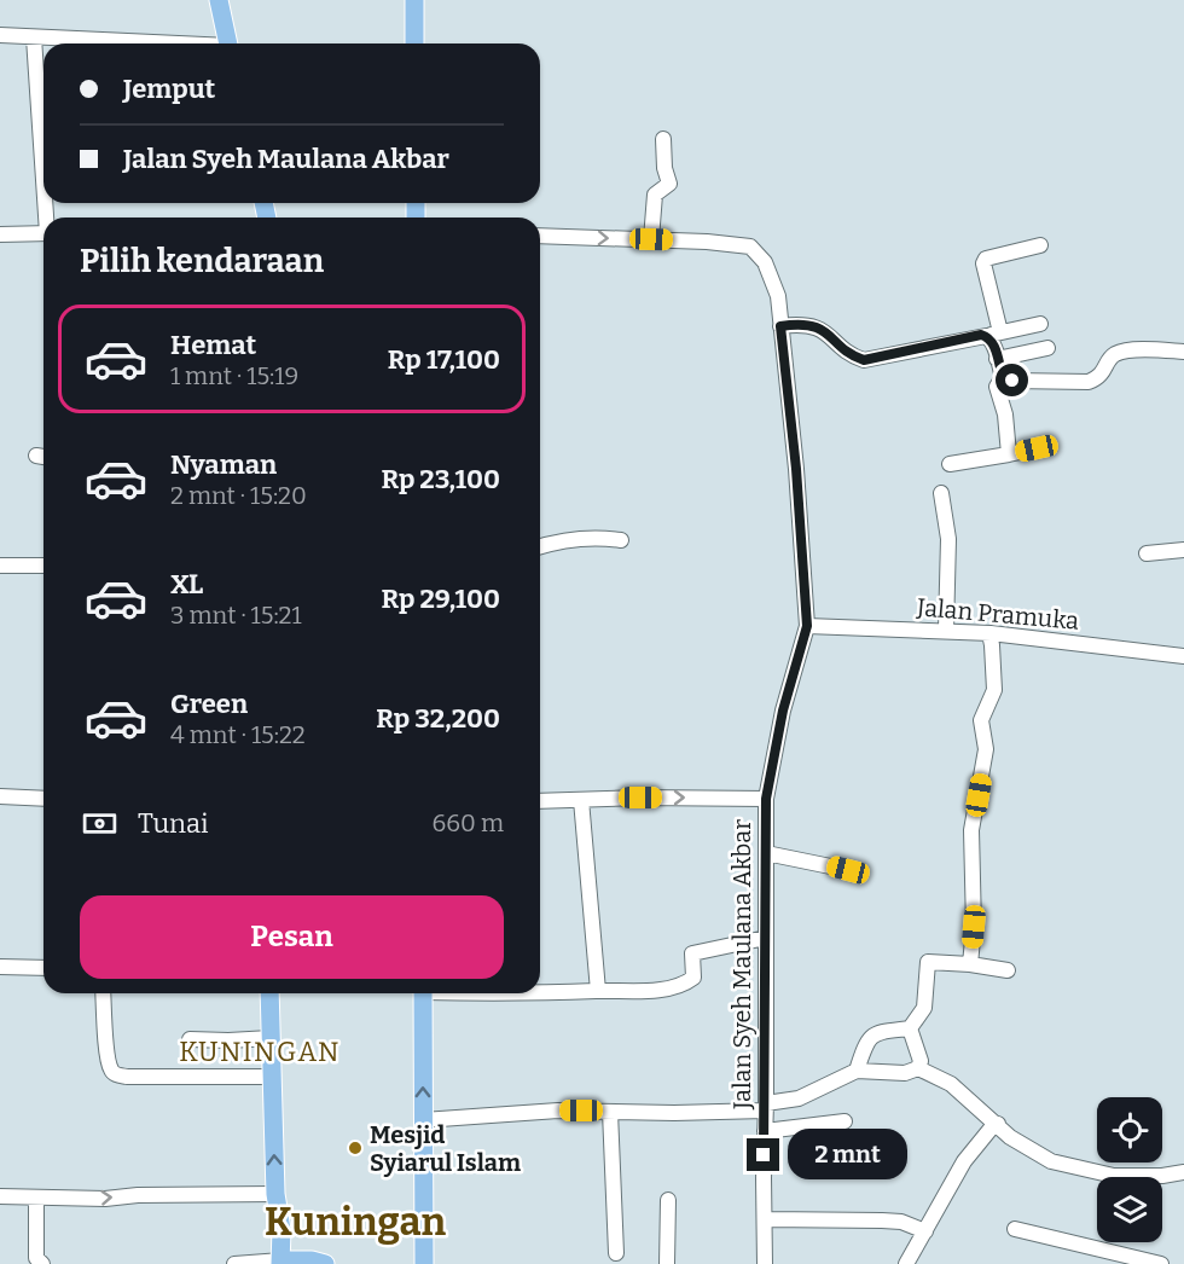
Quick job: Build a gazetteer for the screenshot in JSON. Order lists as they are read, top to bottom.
{
  "streets": {
    "street": ["Jalan Pramuka", "Jalan Syeh Maulana Akbar"]
  },
  "crossings": [
    ["Jalan Pramuka", "Jalan Syeh Maulana Akbar"]
  ],
  "districts": ["KUNINGAN", "Kuningan"],
  "places": ["Mesjid Syiarul Islam"],
  "page": {
    "banner": ["Jemput", "Jalan Syeh Maulana Akbar"],
    "heading": "Pilih kendaraan",
    "list": [
      {
        "name": "Hemat",
        "note": "1 mnt · 15:19",
        "value": "Rp 17,100"
      },
      {
        "name": "Nyaman",
        "note": "2 mnt · 15:20",
        "value": "Rp 23,100"
      },
      {
        "name": "XL",
        "note": "3 mnt · 15:21",
        "value": "Rp 29,100"
      },
      {
        "name": "Green",
        "note": "4 mnt · 15:22",
        "value": "Rp 32,200"
      }
    ],
    "pay": ["Tunai", "660 m"],
    "buttons": "Pesan",
    "bubble": "2 mnt"
  }
}
